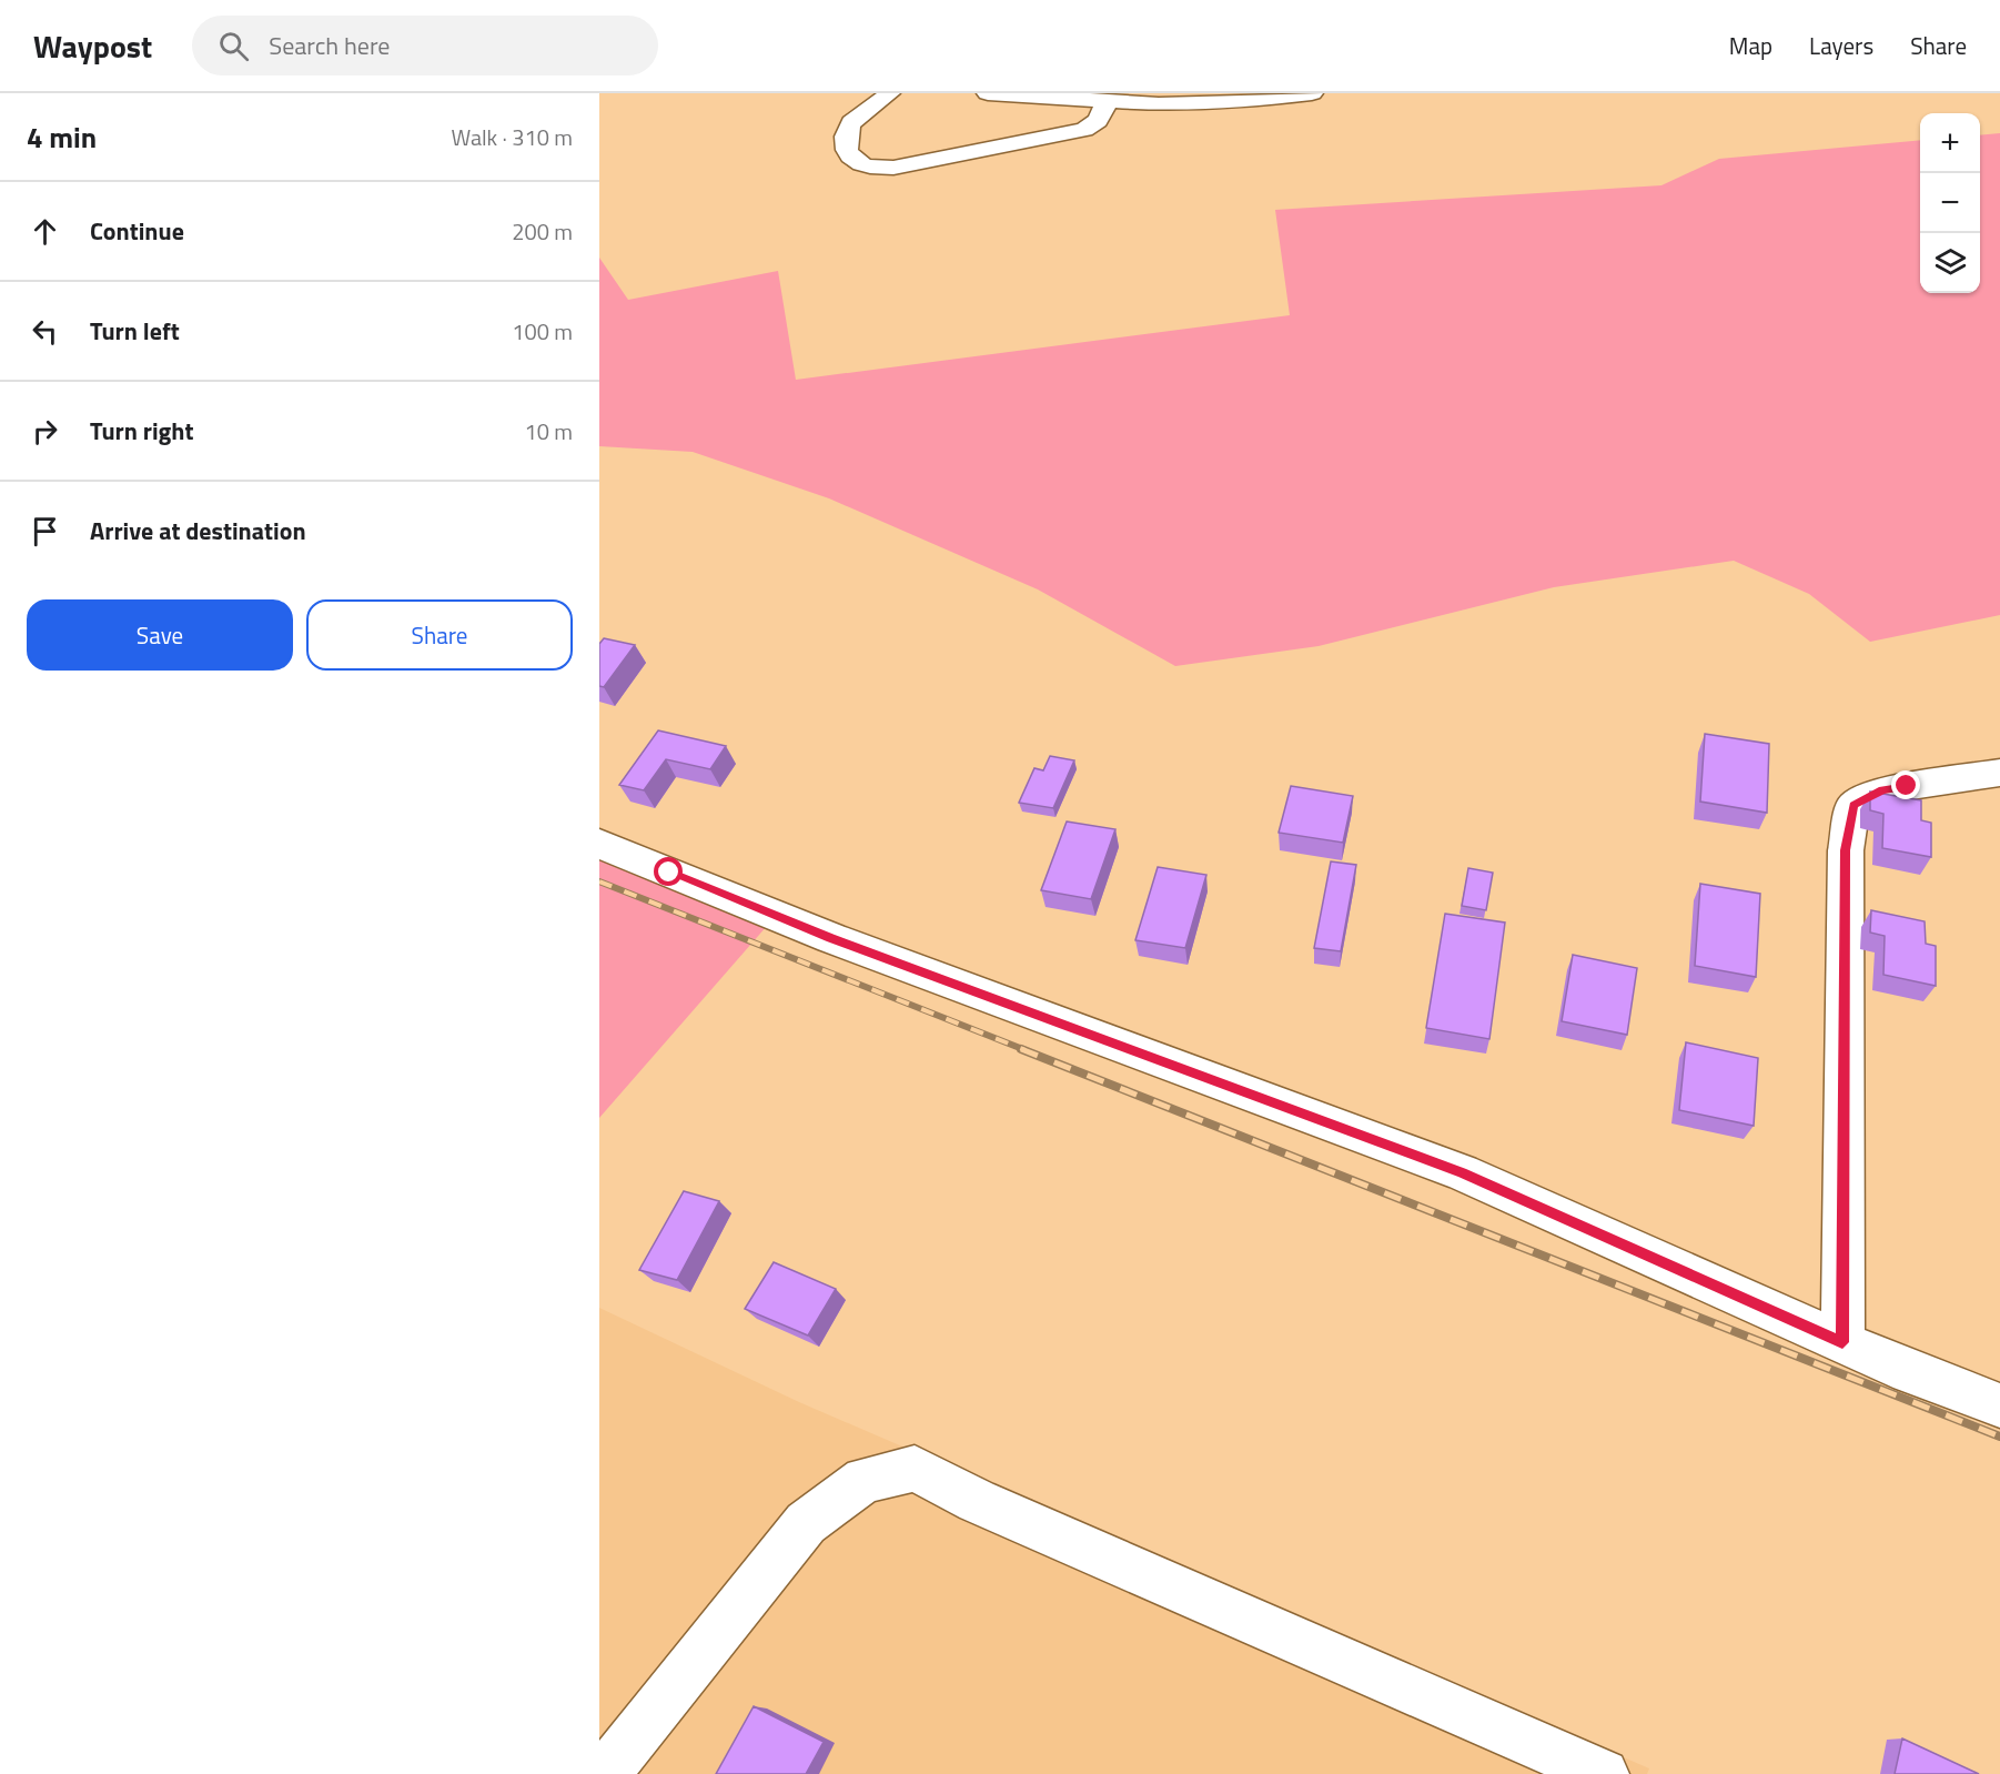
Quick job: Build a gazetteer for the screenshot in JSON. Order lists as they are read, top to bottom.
{
  "page": {
    "header": "Waypost",
    "search": "Search here",
    "nav": ["Map", "Layers", "Share"],
    "heading": ["4 min", "Walk · 310 m"],
    "map_buttons": ["+", "−"],
    "list": [
      ["Continue", "200 m"],
      ["Turn left", "100 m"],
      ["Turn right", "10 m"],
      "Arrive at destination"
    ],
    "buttons": ["Save", "Share"]
  }
}
